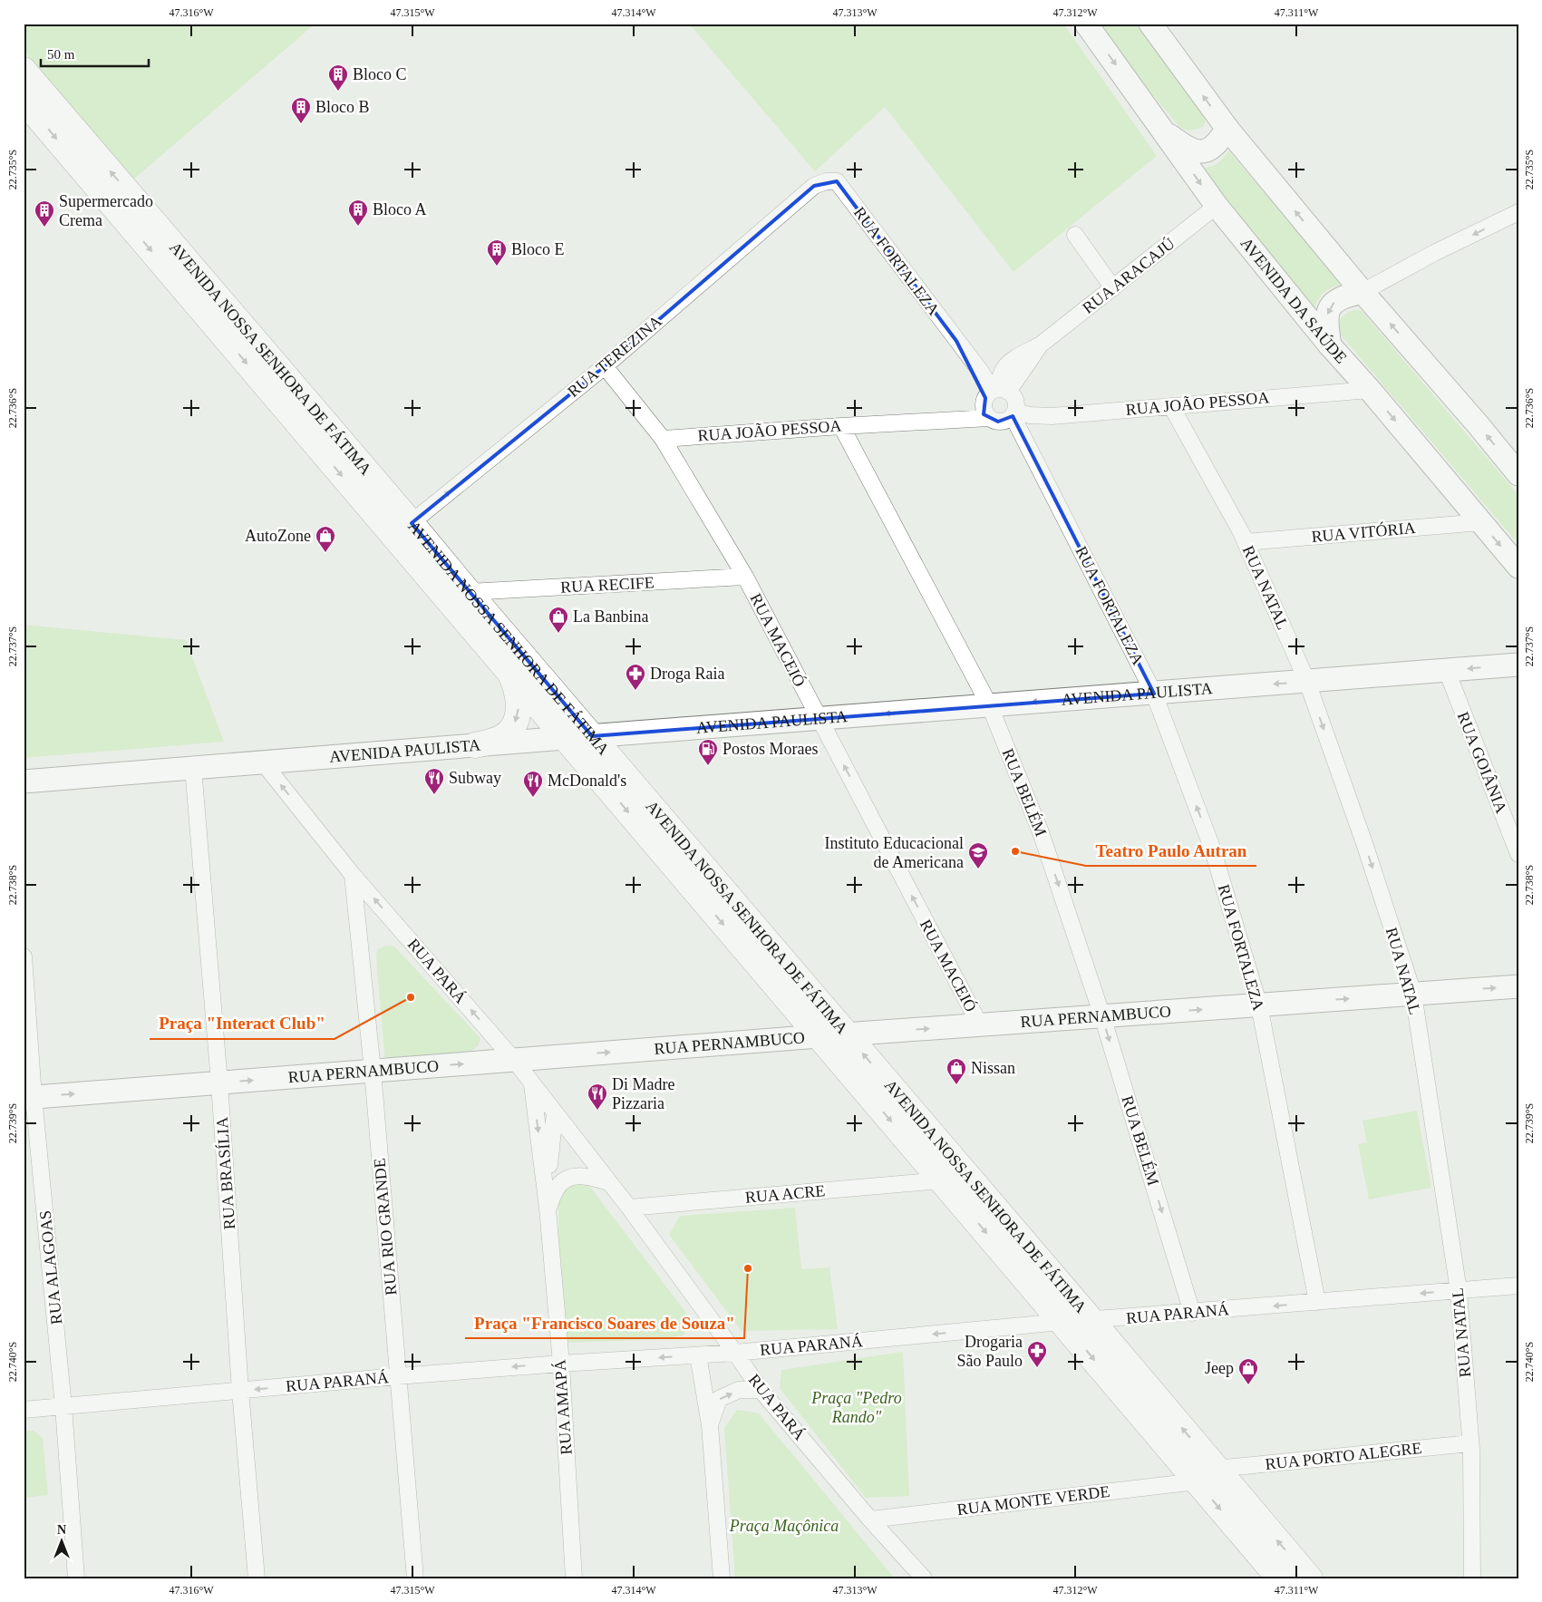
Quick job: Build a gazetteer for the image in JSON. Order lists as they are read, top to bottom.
{
  "streets": {
    "main road": [
      "AVENIDA DA SAÚDE",
      "AVENIDA NOSSA SENHORA DE FÁTIMA",
      "AVENIDA PAULISTA",
      "RUA PERNAMBUCO"
    ],
    "street": [
      "RUA FORTALEZA",
      "RUA ARACAJÚ",
      "RUA TEREZINA",
      "RUA JOÃO PESSOA",
      "RUA VITÓRIA",
      "RUA RECIFE",
      "RUA NATAL",
      "RUA MACEIÓ",
      "RUA GOIÂNIA",
      "RUA BELÉM",
      "RUA PARÁ",
      "RUA BRASÍLIA",
      "RUA ACRE",
      "RUA RIO GRANDE",
      "RUA ALAGOAS",
      "RUA PARANÁ",
      "RUA AMAPÁ",
      "RUA PORTO ALEGRE",
      "RUA MONTE VERDE"
    ]
  },
  "crossings": [
    ["RUA FORTALEZA", "RUA ARACAJÚ"],
    ["RUA FORTALEZA", "RUA TEREZINA"],
    ["RUA FORTALEZA", "RUA JOÃO PESSOA"],
    ["RUA FORTALEZA", "AVENIDA PAULISTA"],
    ["RUA FORTALEZA", "RUA PERNAMBUCO"],
    ["RUA FORTALEZA", "RUA PARANÁ"],
    ["RUA ARACAJÚ", "AVENIDA DA SAÚDE"],
    ["RUA ARACAJÚ", "RUA JOÃO PESSOA"],
    ["AVENIDA DA SAÚDE", "RUA JOÃO PESSOA"],
    ["AVENIDA DA SAÚDE", "RUA VITÓRIA"],
    ["RUA TEREZINA", "AVENIDA NOSSA SENHORA DE FÁTIMA"],
    ["RUA TEREZINA", "RUA MACEIÓ"],
    ["AVENIDA NOSSA SENHORA DE FÁTIMA", "RUA RECIFE"],
    ["AVENIDA NOSSA SENHORA DE FÁTIMA", "AVENIDA PAULISTA"],
    ["AVENIDA NOSSA SENHORA DE FÁTIMA", "RUA PERNAMBUCO"],
    ["AVENIDA NOSSA SENHORA DE FÁTIMA", "RUA ACRE"],
    ["AVENIDA NOSSA SENHORA DE FÁTIMA", "RUA PARANÁ"],
    ["AVENIDA NOSSA SENHORA DE FÁTIMA", "RUA PORTO ALEGRE"],
    ["AVENIDA NOSSA SENHORA DE FÁTIMA", "RUA MONTE VERDE"],
    ["RUA JOÃO PESSOA", "RUA NATAL"],
    ["RUA JOÃO PESSOA", "RUA MACEIÓ"],
    ["RUA JOÃO PESSOA", "RUA BELÉM"],
    ["RUA VITÓRIA", "RUA NATAL"],
    ["RUA RECIFE", "RUA MACEIÓ"],
    ["RUA NATAL", "AVENIDA PAULISTA"],
    ["RUA NATAL", "RUA PERNAMBUCO"],
    ["RUA NATAL", "RUA PARANÁ"],
    ["RUA NATAL", "RUA PORTO ALEGRE"],
    ["RUA MACEIÓ", "AVENIDA PAULISTA"],
    ["RUA MACEIÓ", "RUA PERNAMBUCO"],
    ["AVENIDA PAULISTA", "RUA GOIÂNIA"],
    ["AVENIDA PAULISTA", "RUA BELÉM"],
    ["AVENIDA PAULISTA", "RUA PARÁ"],
    ["AVENIDA PAULISTA", "RUA BRASÍLIA"],
    ["RUA BELÉM", "RUA PERNAMBUCO"],
    ["RUA BELÉM", "RUA PARANÁ"],
    ["RUA PARÁ", "RUA PERNAMBUCO"],
    ["RUA PARÁ", "RUA ACRE"],
    ["RUA PARÁ", "RUA RIO GRANDE"],
    ["RUA PARÁ", "RUA PARANÁ"],
    ["RUA PARÁ", "RUA AMAPÁ"],
    ["RUA PARÁ", "RUA MONTE VERDE"],
    ["RUA PERNAMBUCO", "RUA BRASÍLIA"],
    ["RUA PERNAMBUCO", "RUA RIO GRANDE"],
    ["RUA PERNAMBUCO", "RUA ALAGOAS"],
    ["RUA BRASÍLIA", "RUA PARANÁ"],
    ["RUA RIO GRANDE", "RUA PARANÁ"],
    ["RUA ALAGOAS", "RUA PARANÁ"],
    ["RUA PARANÁ", "RUA AMAPÁ"],
    ["RUA PORTO ALEGRE", "RUA MONTE VERDE"]
  ],
  "one_way": [
    "RUA TEREZINA",
    "RUA MACEIÓ",
    "AVENIDA PAULISTA",
    "RUA BELÉM",
    "RUA PARÁ",
    "RUA PERNAMBUCO",
    "RUA PARANÁ"
  ],
  "parks": ["Praça \"Pedro Rando\"", "Praça Maçônica"],
  "places": {
    "building": [
      "Bloco C",
      "Bloco B",
      "Bloco A",
      "Supermercado Crema",
      "Bloco E"
    ],
    "shop": [
      "AutoZone",
      "La Banbina",
      "Nissan",
      "Jeep"
    ],
    "pharmacy": ["Droga Raia", "Drogaria São Paulo"],
    "fuel station": ["Postos Moraes"],
    "restaurant": ["Subway", "McDonald's", "Di Madre Pizzaria"],
    "other": ["Teatro Paulo Autran", "Praça \"Interact Club\"", "Praça \"Francisco Soares de Souza\""],
    "school or university": ["Instituto Educacional de Americana"]
  },
  "scale_bar": "50 m",
  "north": "top",
  "coordinates": [
    "47.316°W",
    "47.315°W",
    "47.314°W",
    "47.313°W",
    "47.312°W",
    "47.311°W",
    "22.735°S",
    "22.736°S",
    "22.737°S",
    "22.738°S",
    "22.739°S",
    "22.740°S"
  ]
}
